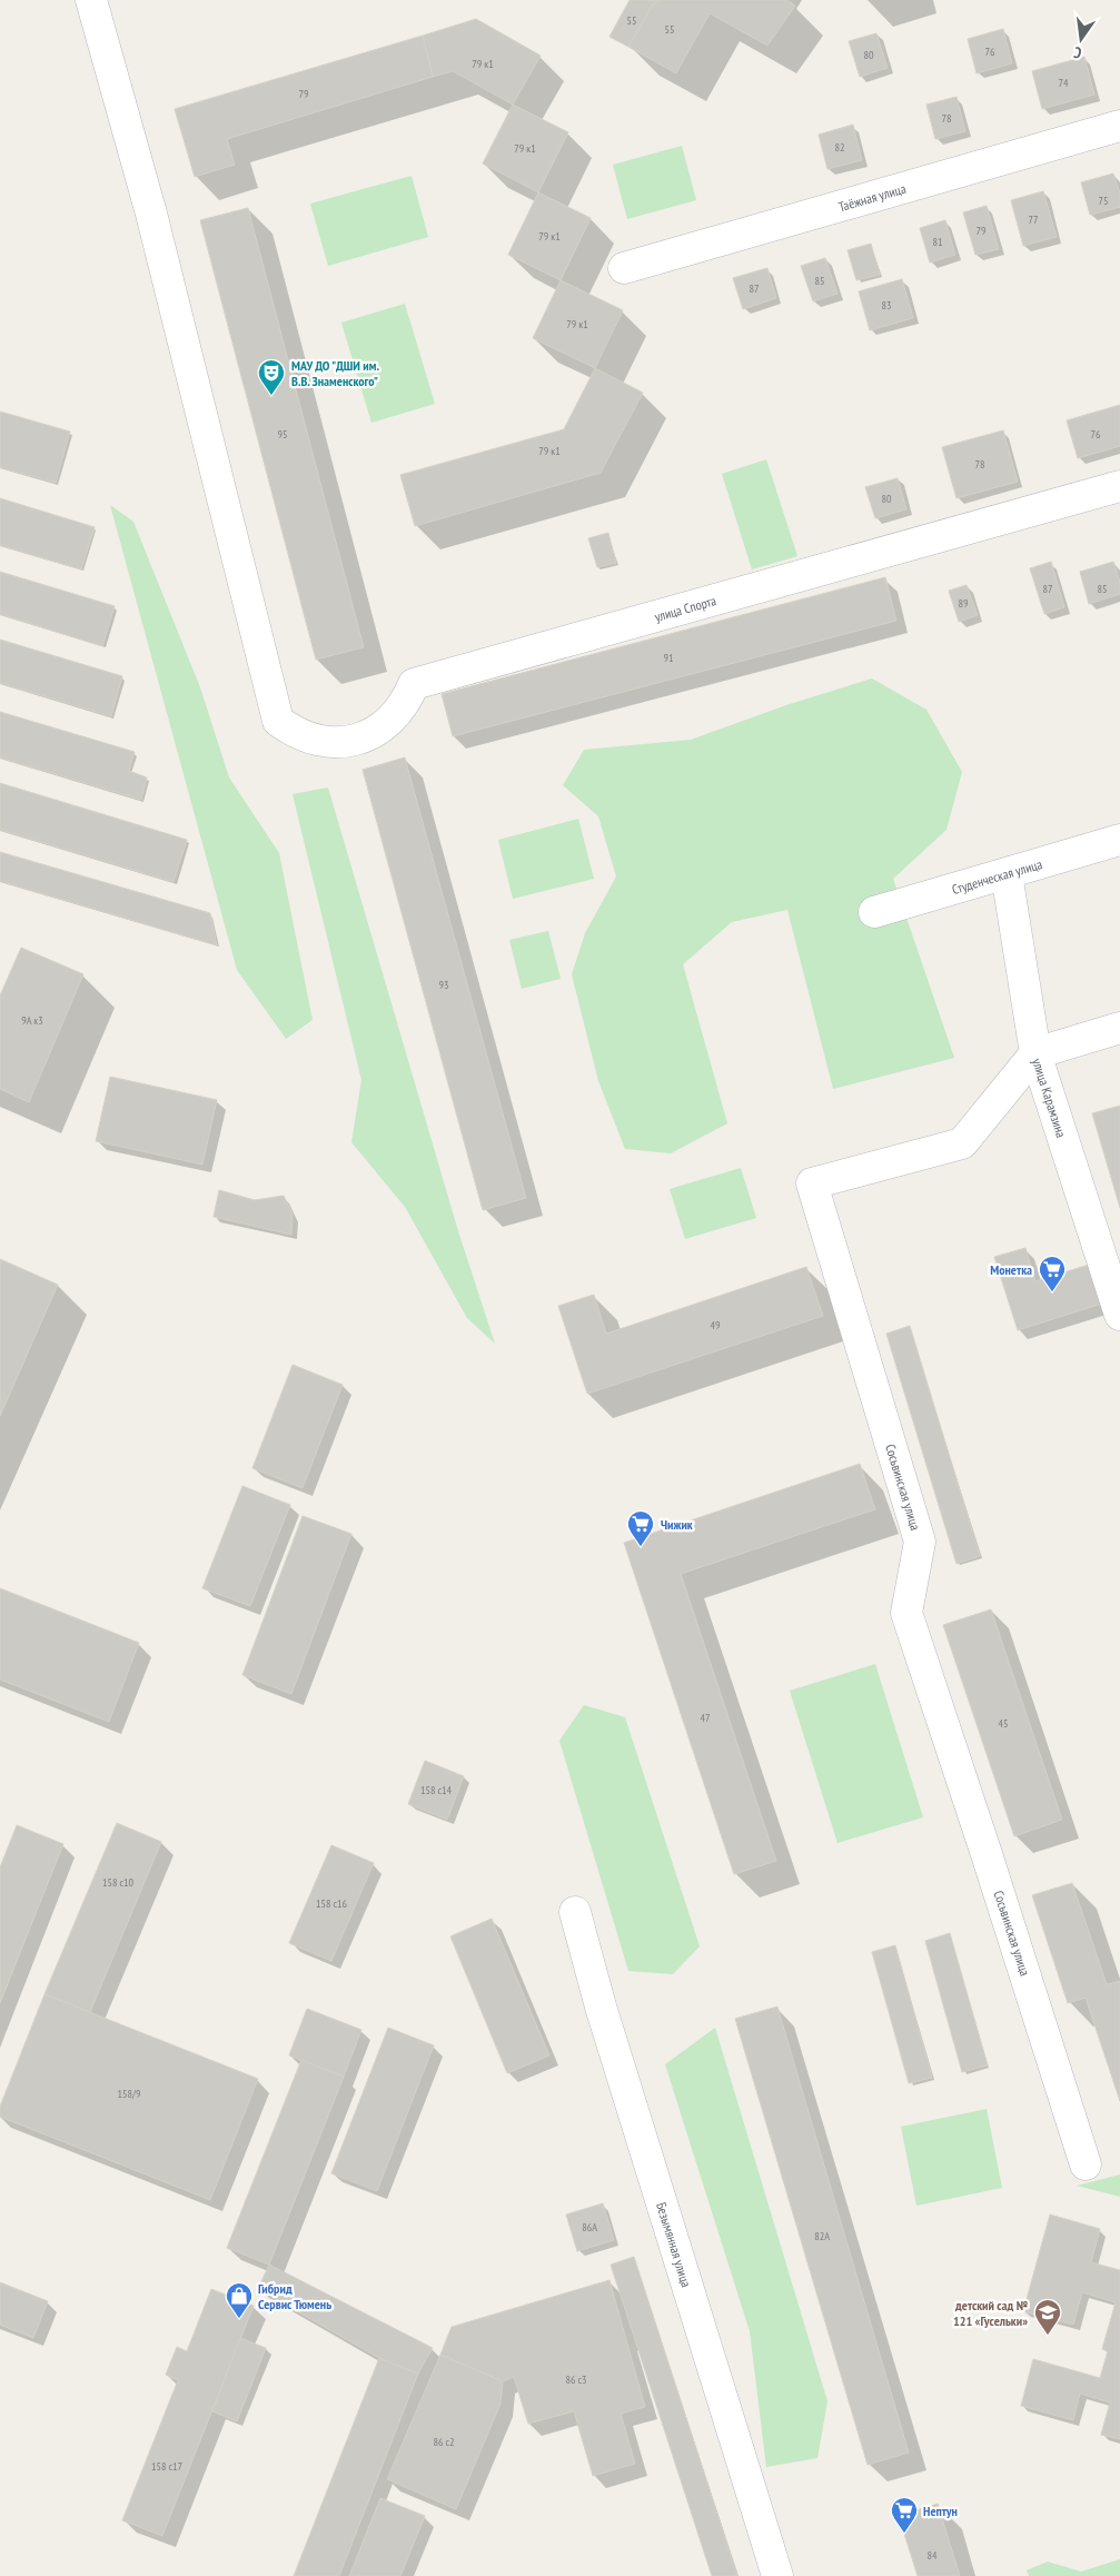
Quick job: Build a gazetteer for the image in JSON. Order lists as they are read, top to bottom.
{
  "streets": {
    "street": [
      "Таёжная улица",
      "улица Спорта",
      "Студенческая улица",
      "улица Карамзина",
      "Сосьвинская улица",
      "Безымянная улица"
    ]
  },
  "crossings": [
    ["Студенческая улица", "улица Карамзина"],
    ["улица Карамзина", "Сосьвинская улица"]
  ],
  "places": {
    "theatre": ["МАУ ДО \"ДШИ им. В.В. Знаменского\""],
    "supermarket": ["Монетка", "Чижик", "Нептун"],
    "shop": ["Гибрид Сервис Тюмень"],
    "school or university": ["детский сад № 121 «Гусельки»"]
  },
  "house_numbers": [
    "55",
    "55",
    "76",
    "80",
    "79 к1",
    "74",
    "79",
    "78",
    "82",
    "79 к1",
    "75",
    "77",
    "79",
    "79 к1",
    "81",
    "85",
    "87",
    "83",
    "79 к1",
    "95",
    "76",
    "79 к1",
    "78",
    "80",
    "87",
    "85",
    "89",
    "91",
    "93",
    "9А к3",
    "49",
    "47",
    "45",
    "158 с14",
    "158 с10",
    "158 с16",
    "158/9",
    "86А",
    "82А",
    "86 с3",
    "86 с2",
    "158 с17",
    "84"
  ],
  "north": "bottom"
}
